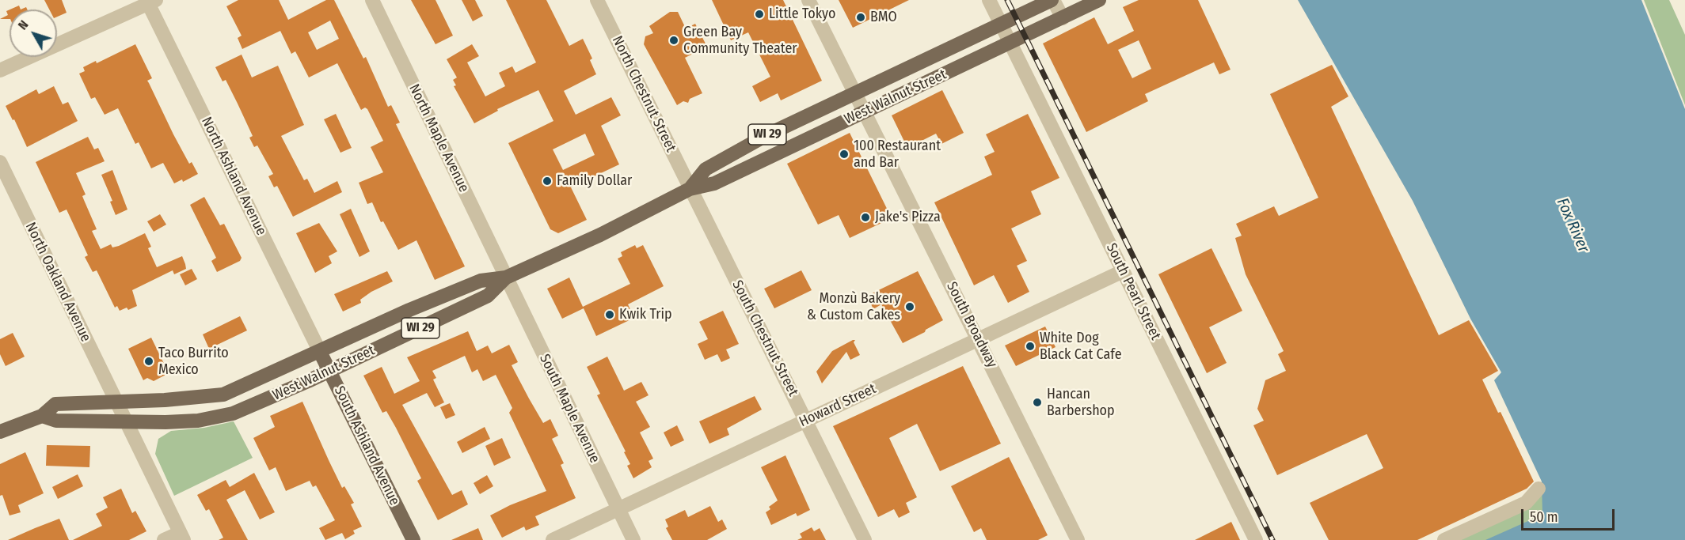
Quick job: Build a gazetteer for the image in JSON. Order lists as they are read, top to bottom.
{
  "streets": {
    "main road": ["West Walnut Street", "WI 29", "South Ashland Avenue"],
    "street": [
      "North Chestnut Street",
      "North Maple Avenue",
      "North Ashland Avenue",
      "North Oakland Avenue",
      "South Pearl Street",
      "South Broadway",
      "South Chestnut Street",
      "Howard Street",
      "South Maple Avenue"
    ]
  },
  "crossings": [
    ["North Chestnut Street", "West Walnut Street"],
    ["North Chestnut Street", "South Chestnut Street"],
    ["West Walnut Street", "WI 29"],
    ["West Walnut Street", "North Maple Avenue"],
    ["West Walnut Street", "North Ashland Avenue"],
    ["West Walnut Street", "North Oakland Avenue"],
    ["West Walnut Street", "South Pearl Street"],
    ["West Walnut Street", "South Broadway"],
    ["West Walnut Street", "South Chestnut Street"],
    ["West Walnut Street", "South Maple Avenue"],
    ["West Walnut Street", "South Ashland Avenue"],
    ["WI 29", "North Oakland Avenue"],
    ["North Maple Avenue", "South Maple Avenue"],
    ["North Ashland Avenue", "South Ashland Avenue"],
    ["South Pearl Street", "Howard Street"],
    ["South Broadway", "Howard Street"],
    ["South Chestnut Street", "Howard Street"],
    ["Howard Street", "South Maple Avenue"]
  ],
  "water": ["Fox River"],
  "places": [
    "Little Tokyo",
    "BMO",
    "Green Bay Community Theater",
    "100 Restaurant and Bar",
    "Family Dollar",
    "Jake's Pizza",
    "Monzù Bakery & Custom Cakes",
    "Kwik Trip",
    "White Dog Black Cat Cafe",
    "Taco Burrito Mexico",
    "Hancan Barbershop"
  ],
  "scale_bar": "50 m",
  "north": "top left"
}
